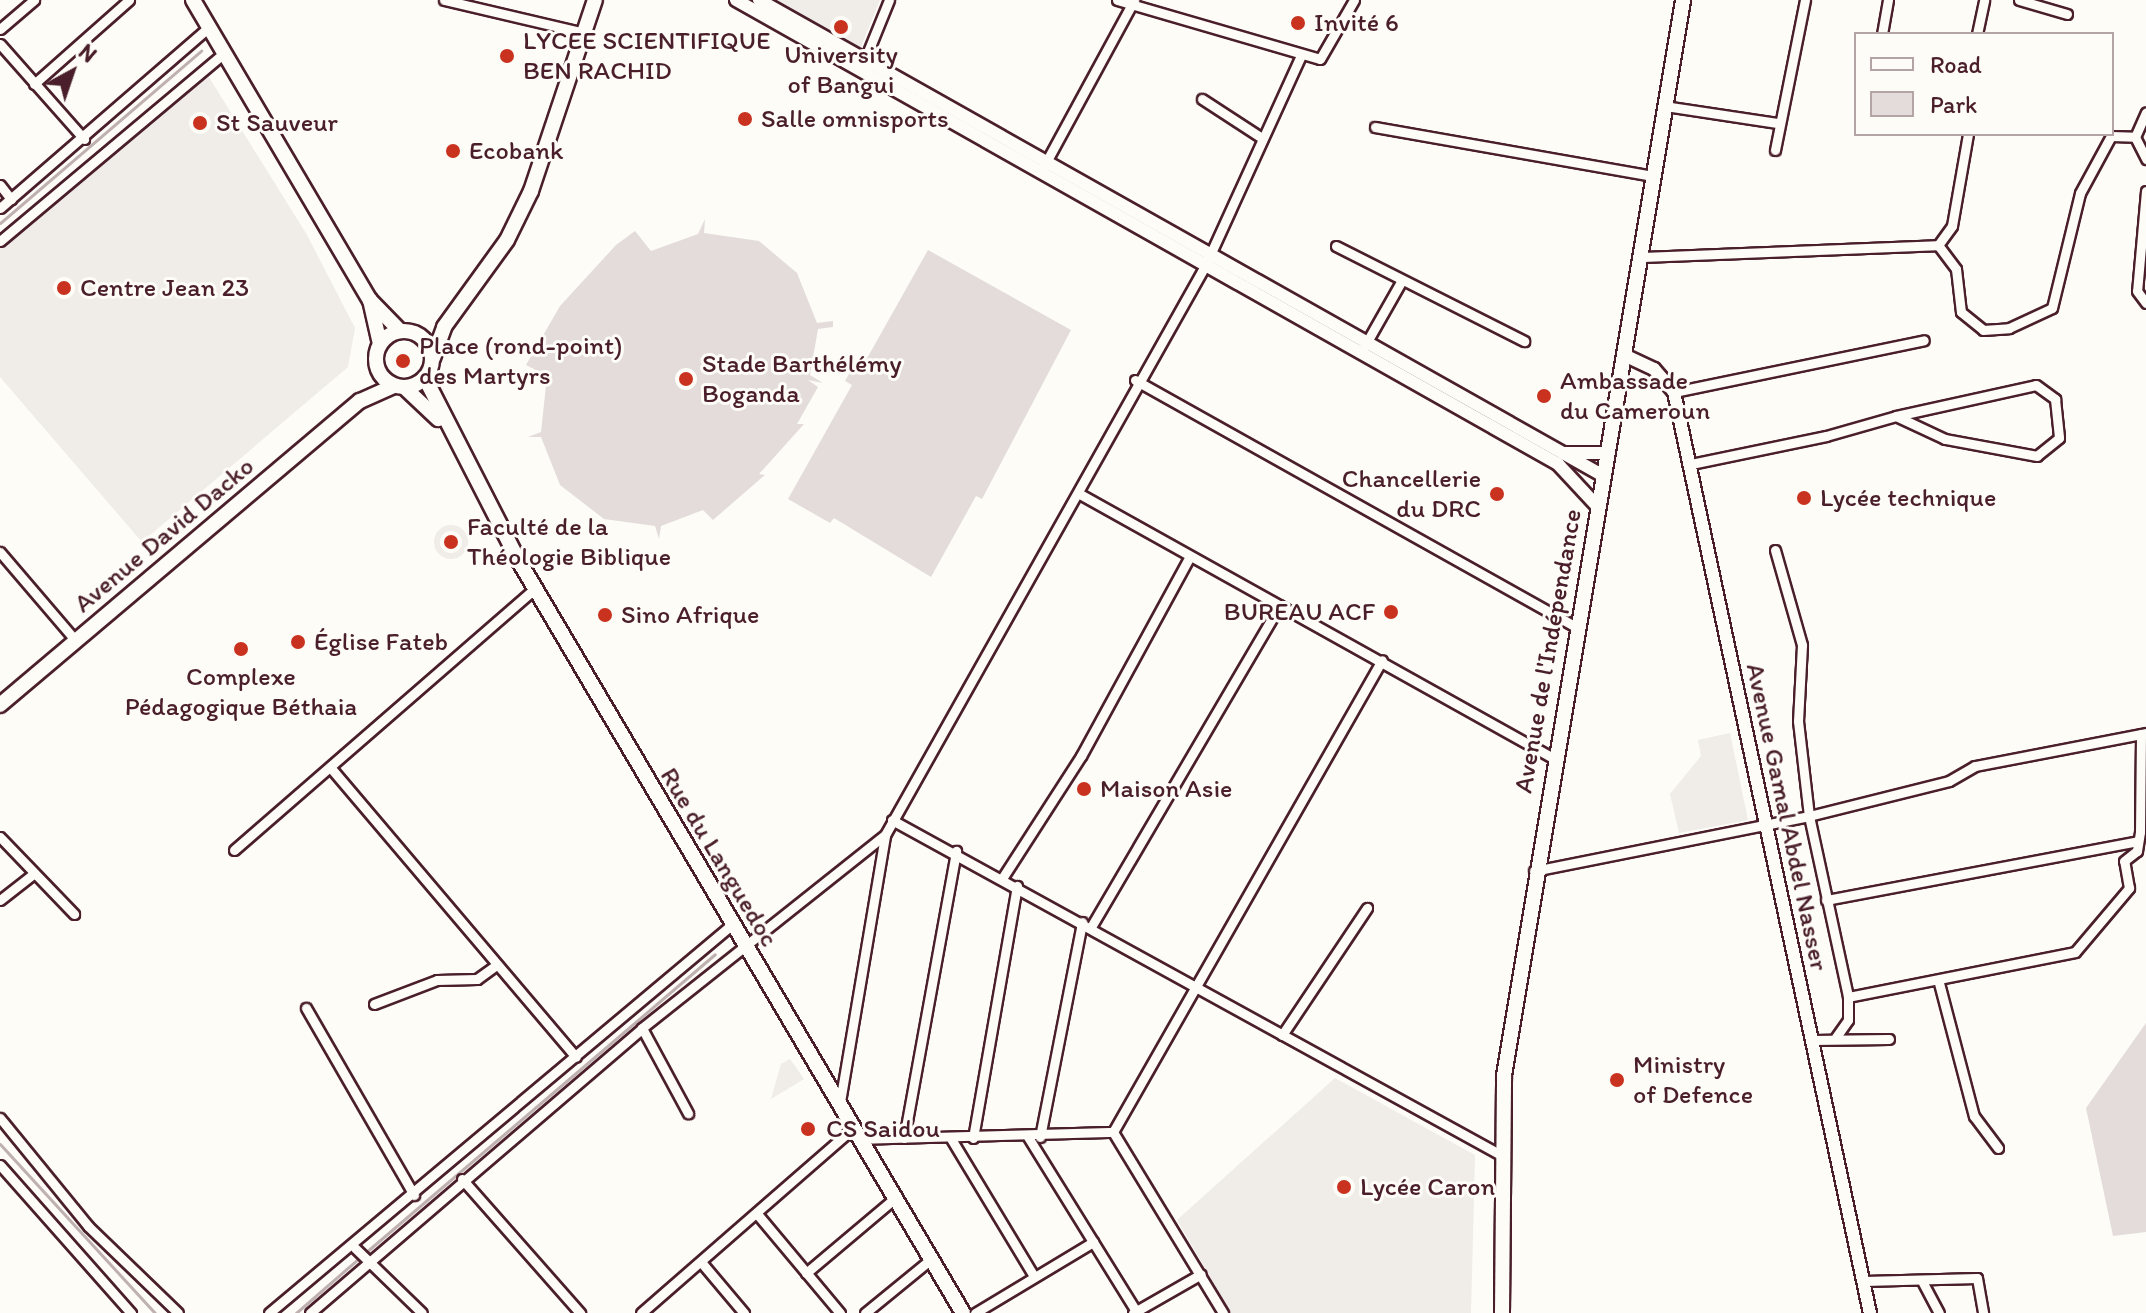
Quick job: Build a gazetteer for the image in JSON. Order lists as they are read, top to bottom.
{
  "streets": {
    "main road": ["Avenue David Dacko", "Avenue de l'Indépendance", "Rue du Languedoc"],
    "street": ["Avenue Gamal Abdel Nasser"]
  },
  "crossings": [
    ["Avenue David Dacko", "Rue du Languedoc"]
  ],
  "places": [
    "Invité 6",
    "University of Bangui",
    "LYCEE SCIENTIFIQUE BEN RACHID",
    "Salle omnisports",
    "St Sauveur",
    "Ecobank",
    "Centre Jean 23",
    "Place (rond-point) des Martyrs",
    "Stade Barthélémy Boganda",
    "Ambassade du Cameroun",
    "Chancellerie du DRC",
    "Lycée technique",
    "Faculté de la Théologie Biblique",
    "BUREAU ACF",
    "Sino Afrique",
    "Église Fateb",
    "Complexe Pédagogique Béthaia",
    "Maison Asie",
    "Ministry of Defence",
    "CS Saidou",
    "Lycée Caron"
  ],
  "legend": ["Road", "Park"],
  "north": "top right"
}
